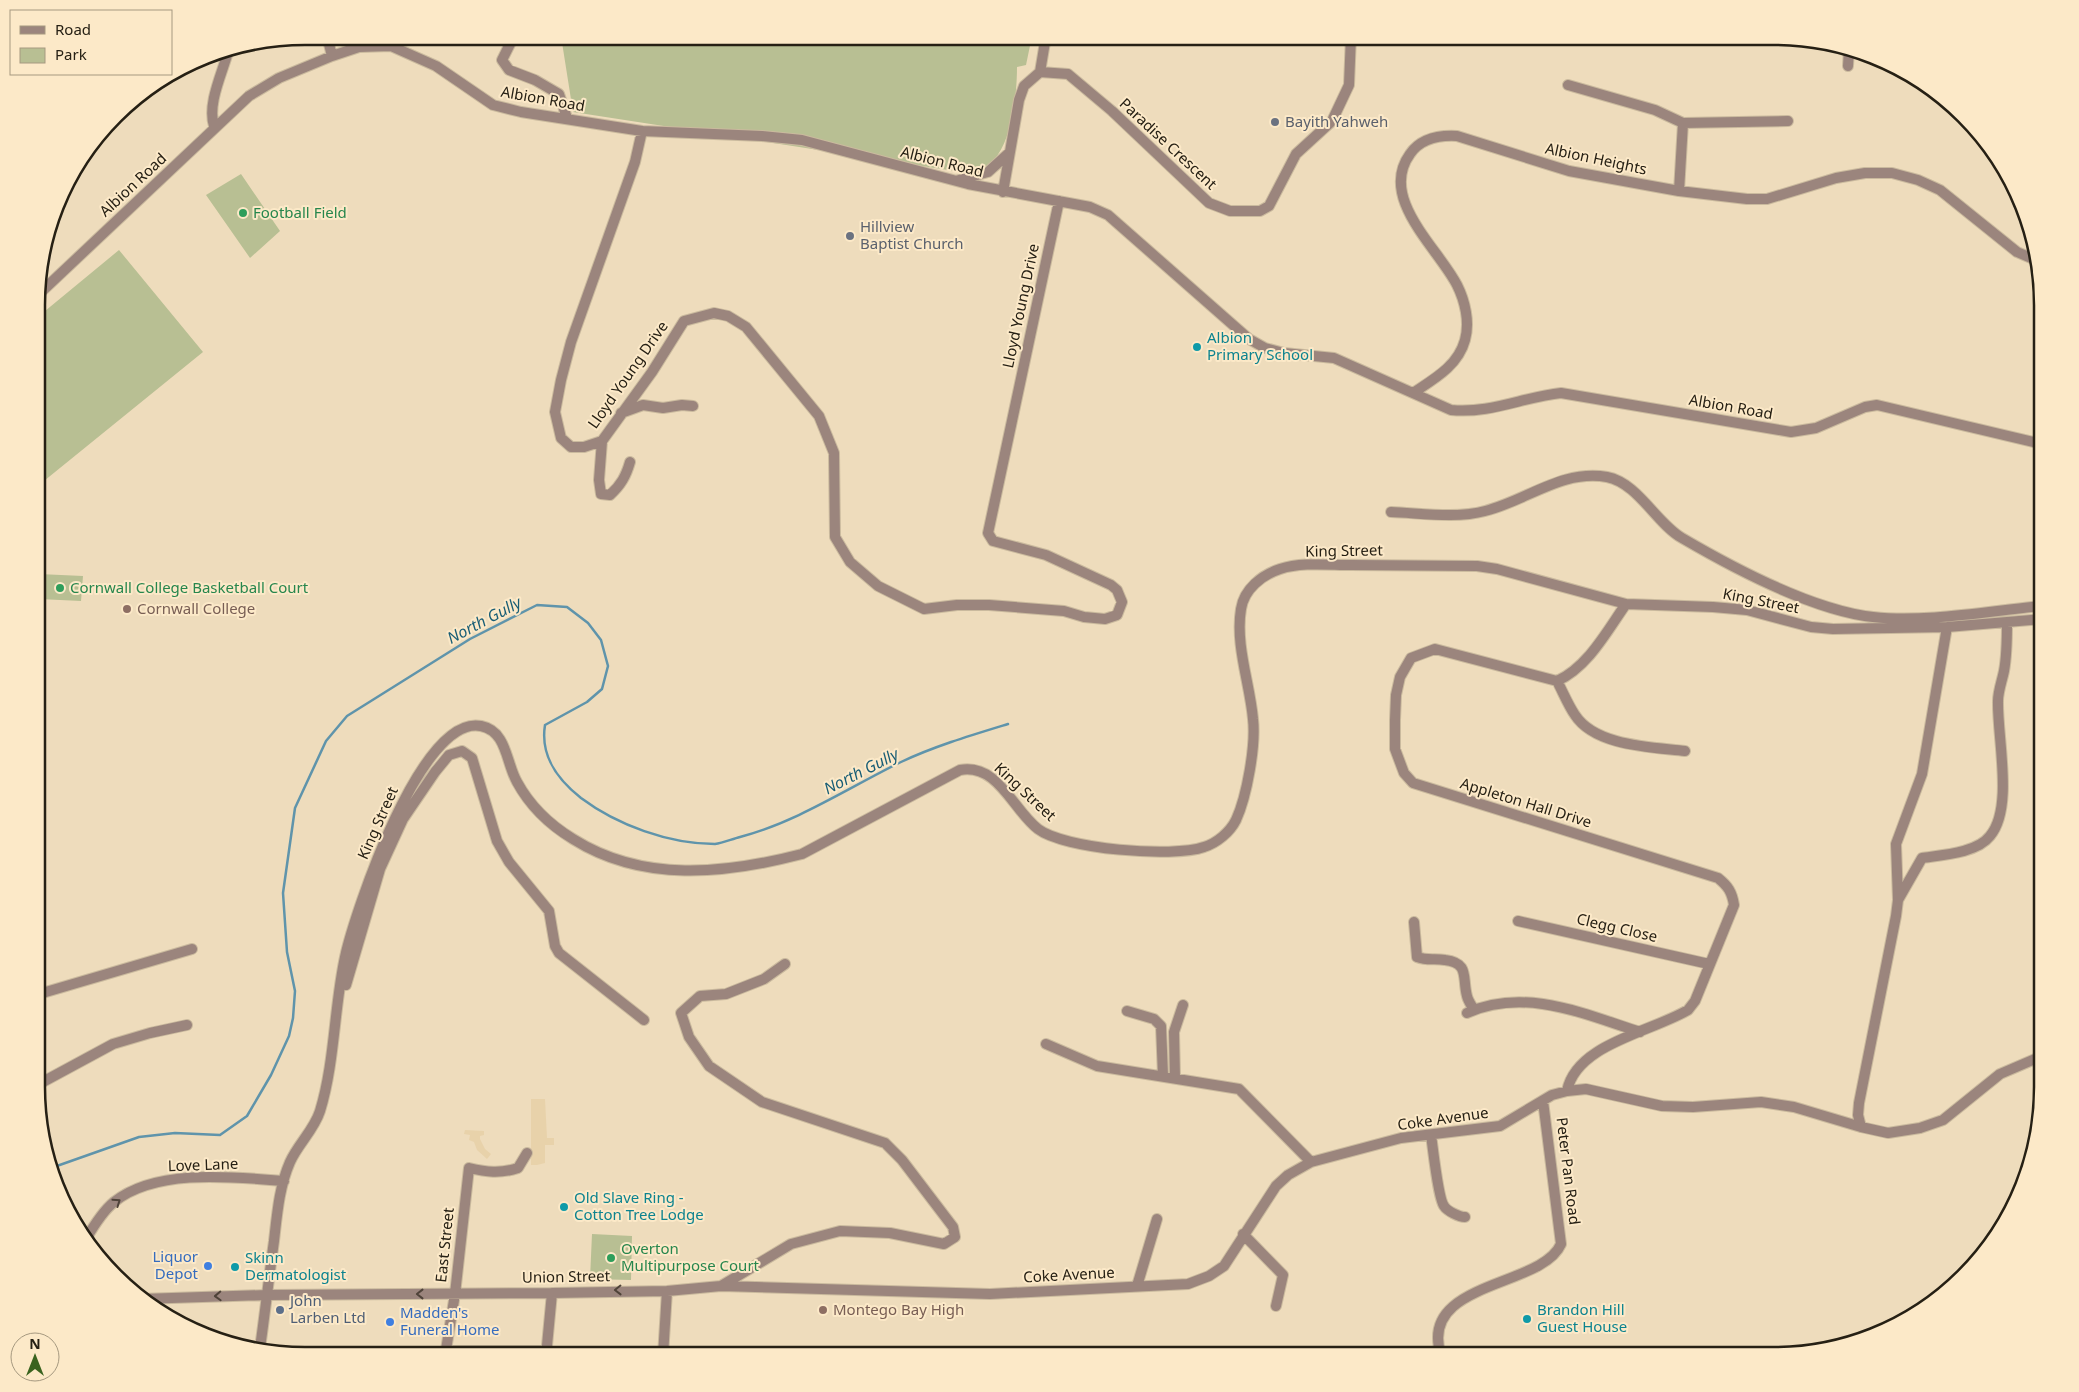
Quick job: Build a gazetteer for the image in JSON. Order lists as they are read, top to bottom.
{
  "streets": {
    "street": [
      "Albion Road",
      "Paradise Crescent",
      "Albion Heights",
      "Lloyd Young Drive",
      "King Street",
      "Appleton Hall Drive",
      "Clegg Close",
      "Coke Avenue",
      "Love Lane",
      "Peter Pan Road",
      "East Street",
      "Union Street"
    ]
  },
  "crossings": [
    ["Albion Road", "Albion Heights"],
    ["Albion Road", "Lloyd Young Drive"],
    ["King Street", "Love Lane"],
    ["King Street", "Union Street"],
    ["Appleton Hall Drive", "Clegg Close"],
    ["Appleton Hall Drive", "Coke Avenue"],
    ["Coke Avenue", "Peter Pan Road"],
    ["Coke Avenue", "Union Street"],
    ["East Street", "Union Street"]
  ],
  "one_way": ["Love Lane", "Union Street"],
  "water": ["North Gully"],
  "places": [
    "Bayith Yahweh",
    "Football Field",
    "Hillview Baptist Church",
    "Albion Primary School",
    "Cornwall College Basketball Court",
    "Cornwall College",
    "Old Slave Ring - Cotton Tree Lodge",
    "Overton Multipurpose Court",
    "Liquor Depot",
    "Skinn Dermatologist",
    "John Larben Ltd",
    "Montego Bay High",
    "Brandon Hill Guest House",
    "Madden's Funeral Home"
  ],
  "legend": ["Road", "Park"],
  "north": "top"
}
